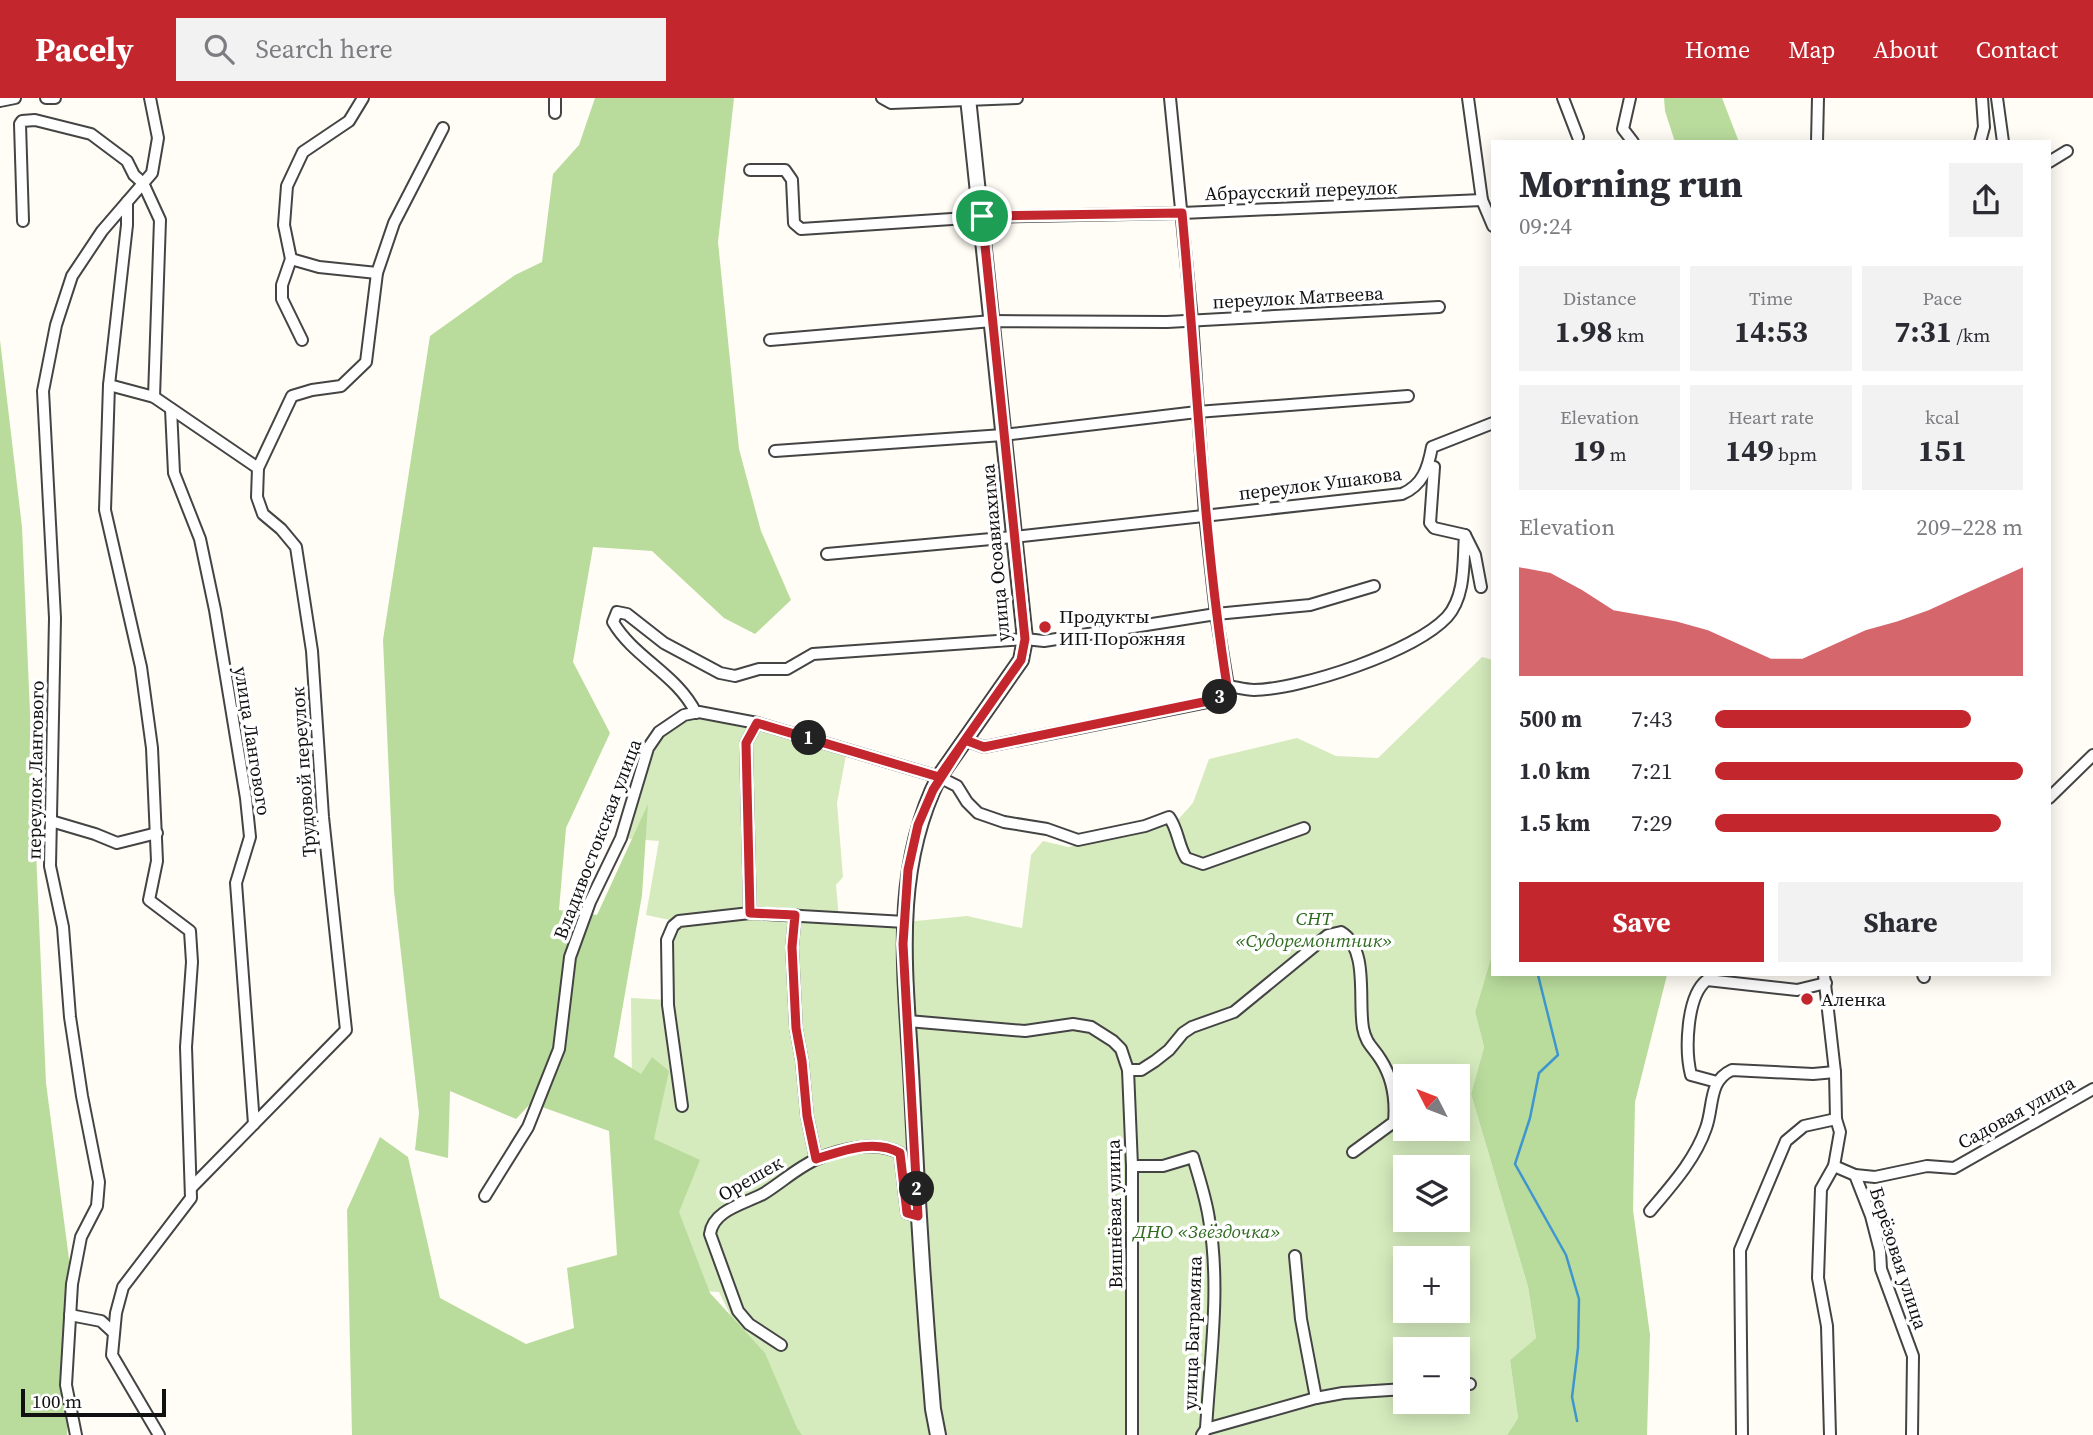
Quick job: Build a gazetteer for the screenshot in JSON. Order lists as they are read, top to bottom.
{
  "streets": {
    "street": [
      "Абраусский переулок",
      "переулок Матвеева",
      "переулок Ушакова",
      "улица Осоавиахима",
      "улица Лангового",
      "переулок Лангового",
      "Трудовой переулок",
      "Владивостокская улица",
      "Садовая улица",
      "Орешек",
      "Вишнёвая улица",
      "Берёзовая улица",
      "улица Баграмяна"
    ]
  },
  "crossings": [
    ["Абраусский переулок", "улица Осоавиахима"],
    ["переулок Матвеева", "улица Осоавиахима"],
    ["переулок Ушакова", "улица Осоавиахима"],
    ["улица Осоавиахима", "Орешек"],
    ["улица Осоавиахима", "Вишнёвая улица"],
    ["улица Лангового", "Трудовой переулок"],
    ["Садовая улица", "Берёзовая улица"],
    ["Вишнёвая улица", "улица Баграмяна"]
  ],
  "parks": ["СНТ «Судоремонтник»", "ДНО «Звёздочка»"],
  "places": ["Продукты ИП Порожняя", "Аленка"],
  "scale_bar": "100 m",
  "north": "top left",
  "page": {
    "header": "Pacely",
    "search": "Search here",
    "nav": [
      "Home",
      "Map",
      "About",
      "Contact"
    ],
    "heading": ["Morning run", "09:24"],
    "stats": [
      ["Distance", "1.98 km"],
      ["Time", "14:53"],
      ["Pace", "7:31 /km"],
      ["Elevation", "19 m"],
      ["Heart rate", "149 bpm"],
      ["kcal", "151"]
    ],
    "chart": ["Elevation", "209–228 m"],
    "pins": ["3", "1", "2"],
    "list": [
      {
        "name": "500 m",
        "note": "7:43"
      },
      {
        "name": "1.0 km",
        "note": "7:21"
      },
      {
        "name": "1.5 km",
        "note": "7:29"
      }
    ],
    "buttons": ["Save", "Share"],
    "map_buttons": ["+", "−"],
    "scale": "100 m"
  }
}
